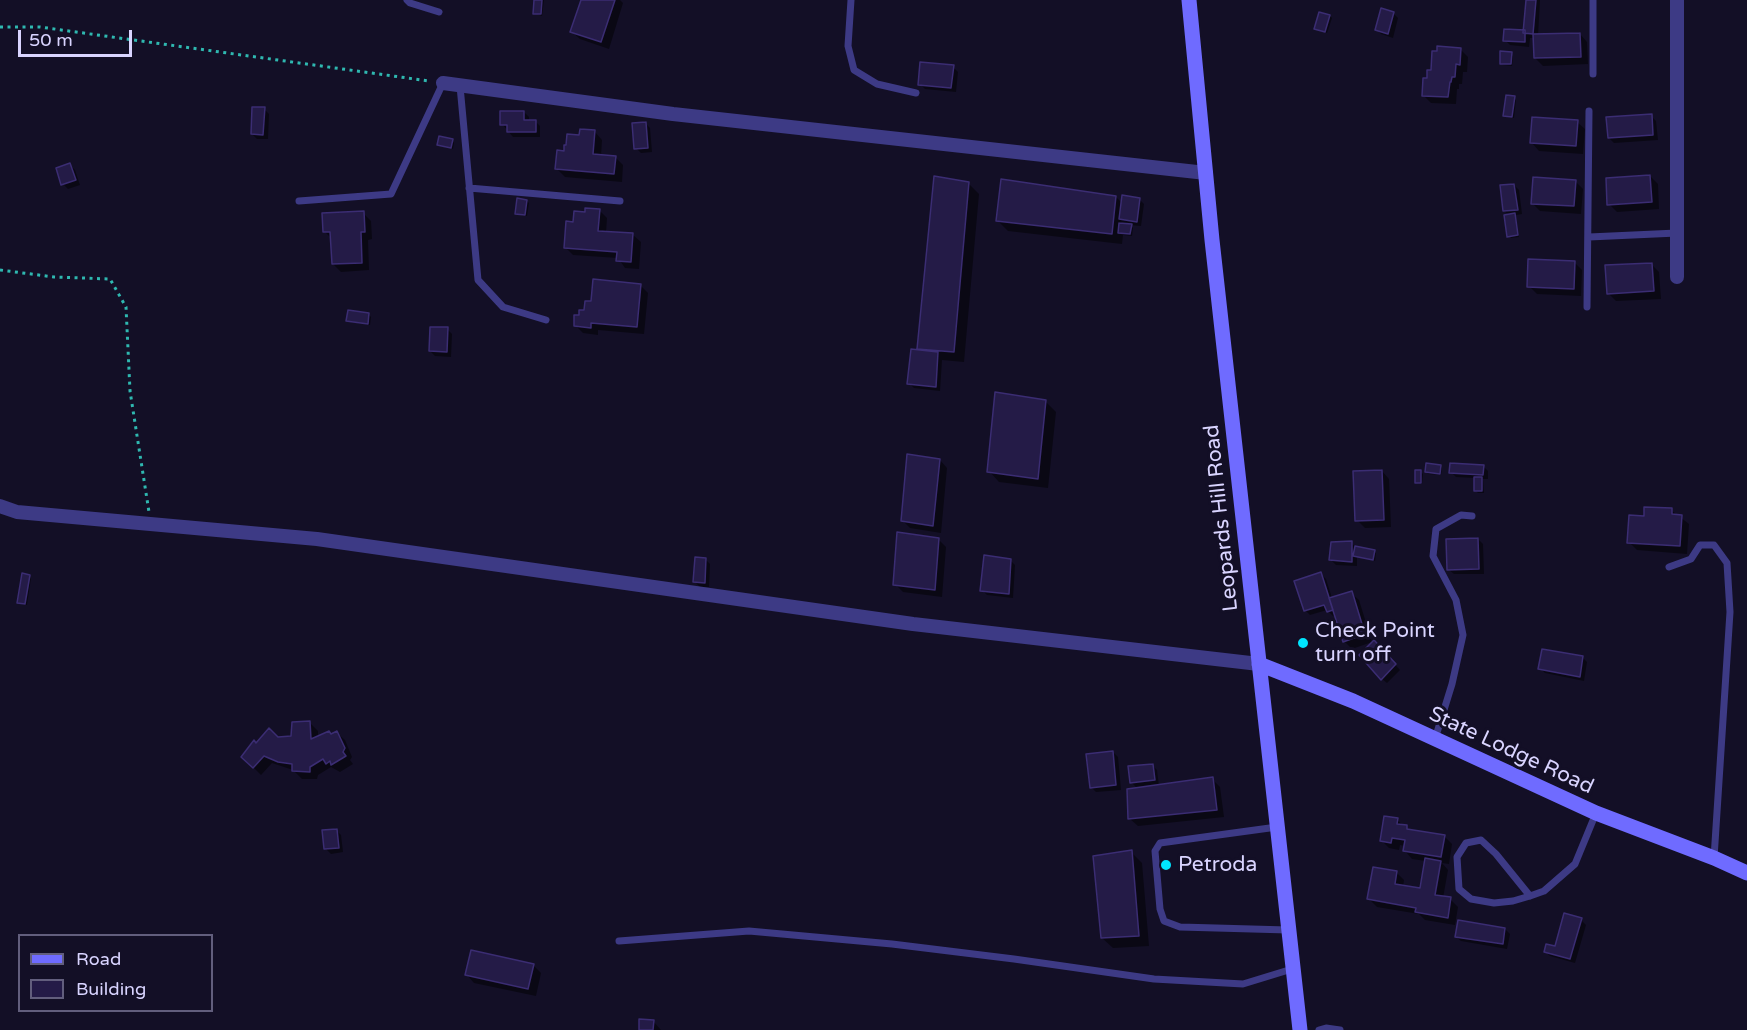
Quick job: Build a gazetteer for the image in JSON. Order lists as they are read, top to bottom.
{
  "streets": {
    "main road": ["Leopards Hill Road", "State Lodge Road"]
  },
  "crossings": [
    ["Leopards Hill Road", "State Lodge Road"]
  ],
  "places": ["Check Point turn off", "Petroda"],
  "legend": ["Road", "Building"],
  "scale_bar": "50 m"
}
